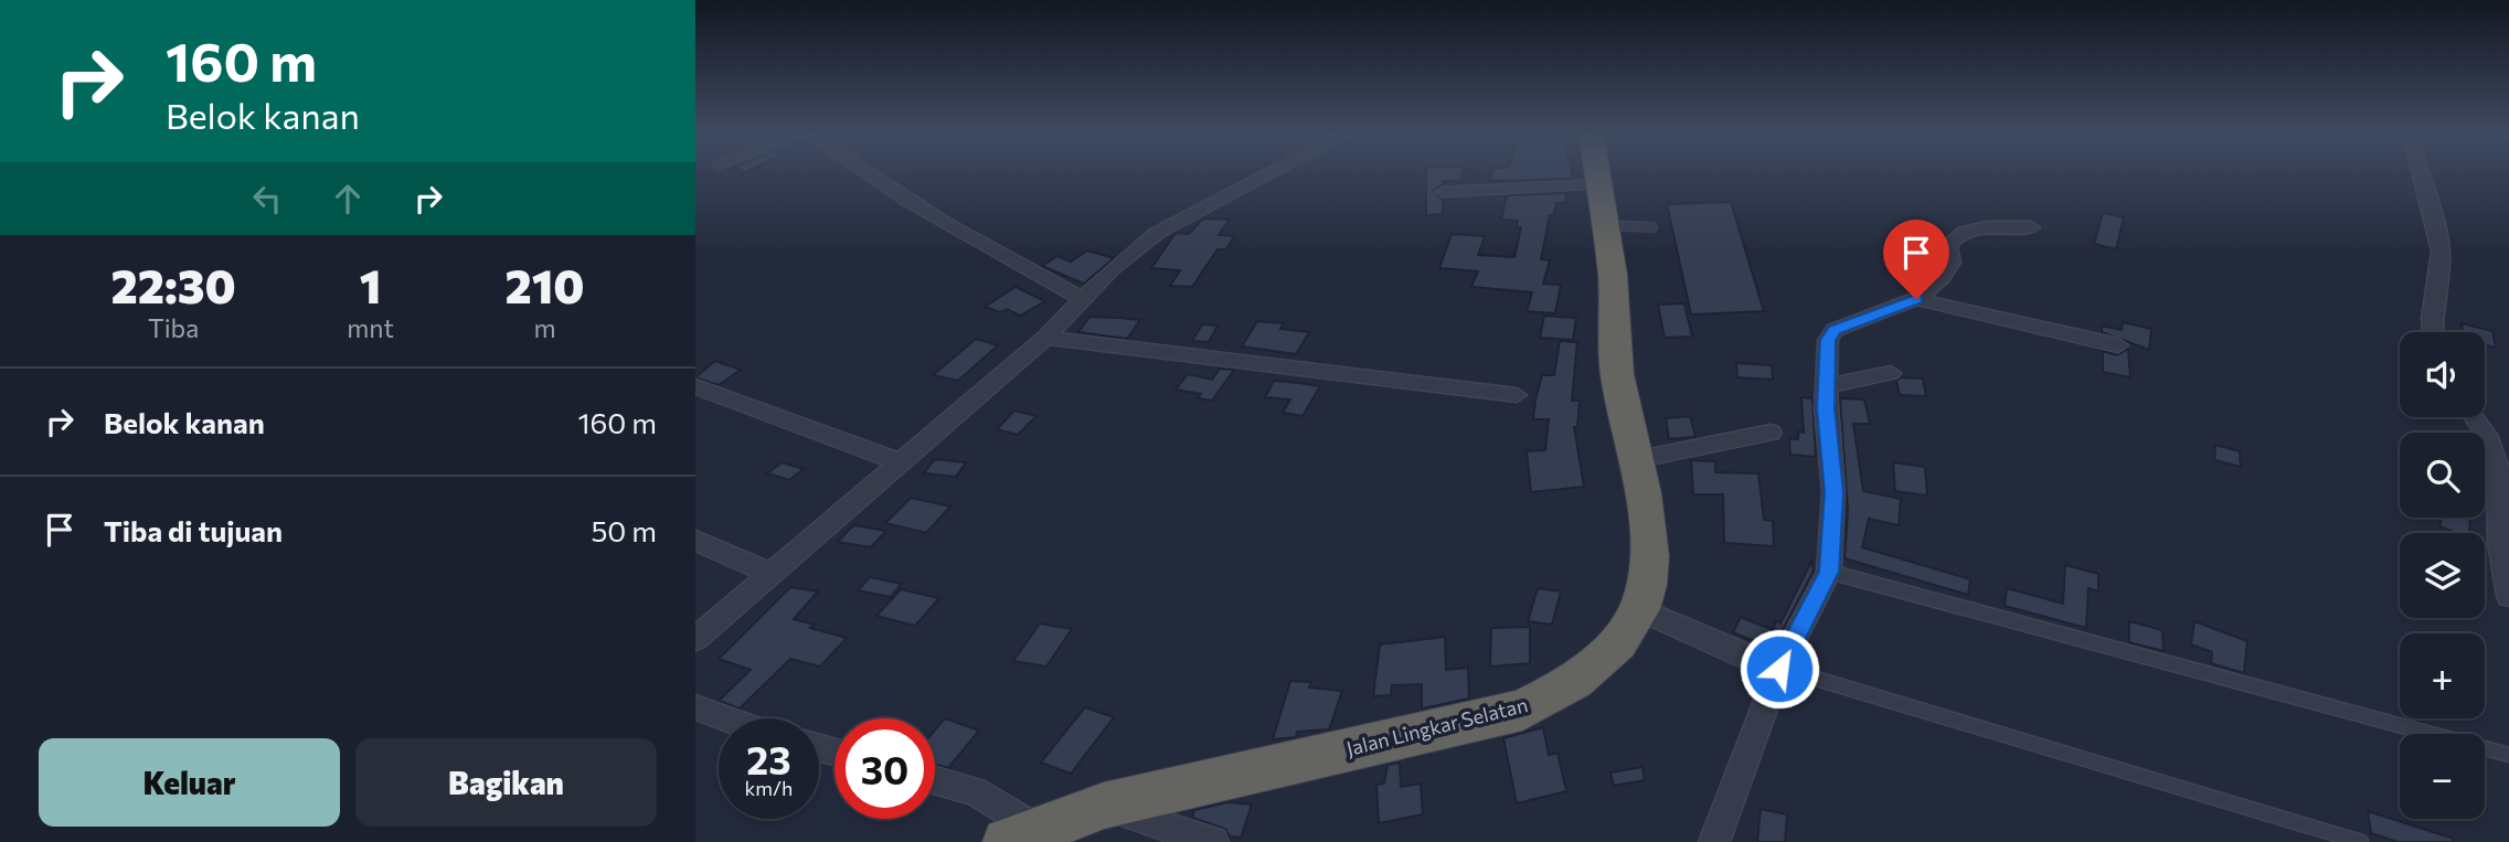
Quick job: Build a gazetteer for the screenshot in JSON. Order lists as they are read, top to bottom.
{
  "streets": {
    "highway": ["Jalan Lingkar Selatan"]
  },
  "page": {
    "turn": ["160 m", "Belok kanan"],
    "eta": [
      "22:30",
      "Tiba",
      "1",
      "mnt",
      "210",
      "m"
    ],
    "map_buttons": ["+", "−"],
    "list": [
      {
        "name": "Belok kanan",
        "value": "160 m"
      },
      {
        "name": "Tiba di tujuan",
        "value": "50 m"
      }
    ],
    "speed": "23 km/h",
    "limit": "30",
    "buttons": ["Keluar", "Bagikan"]
  }
}
